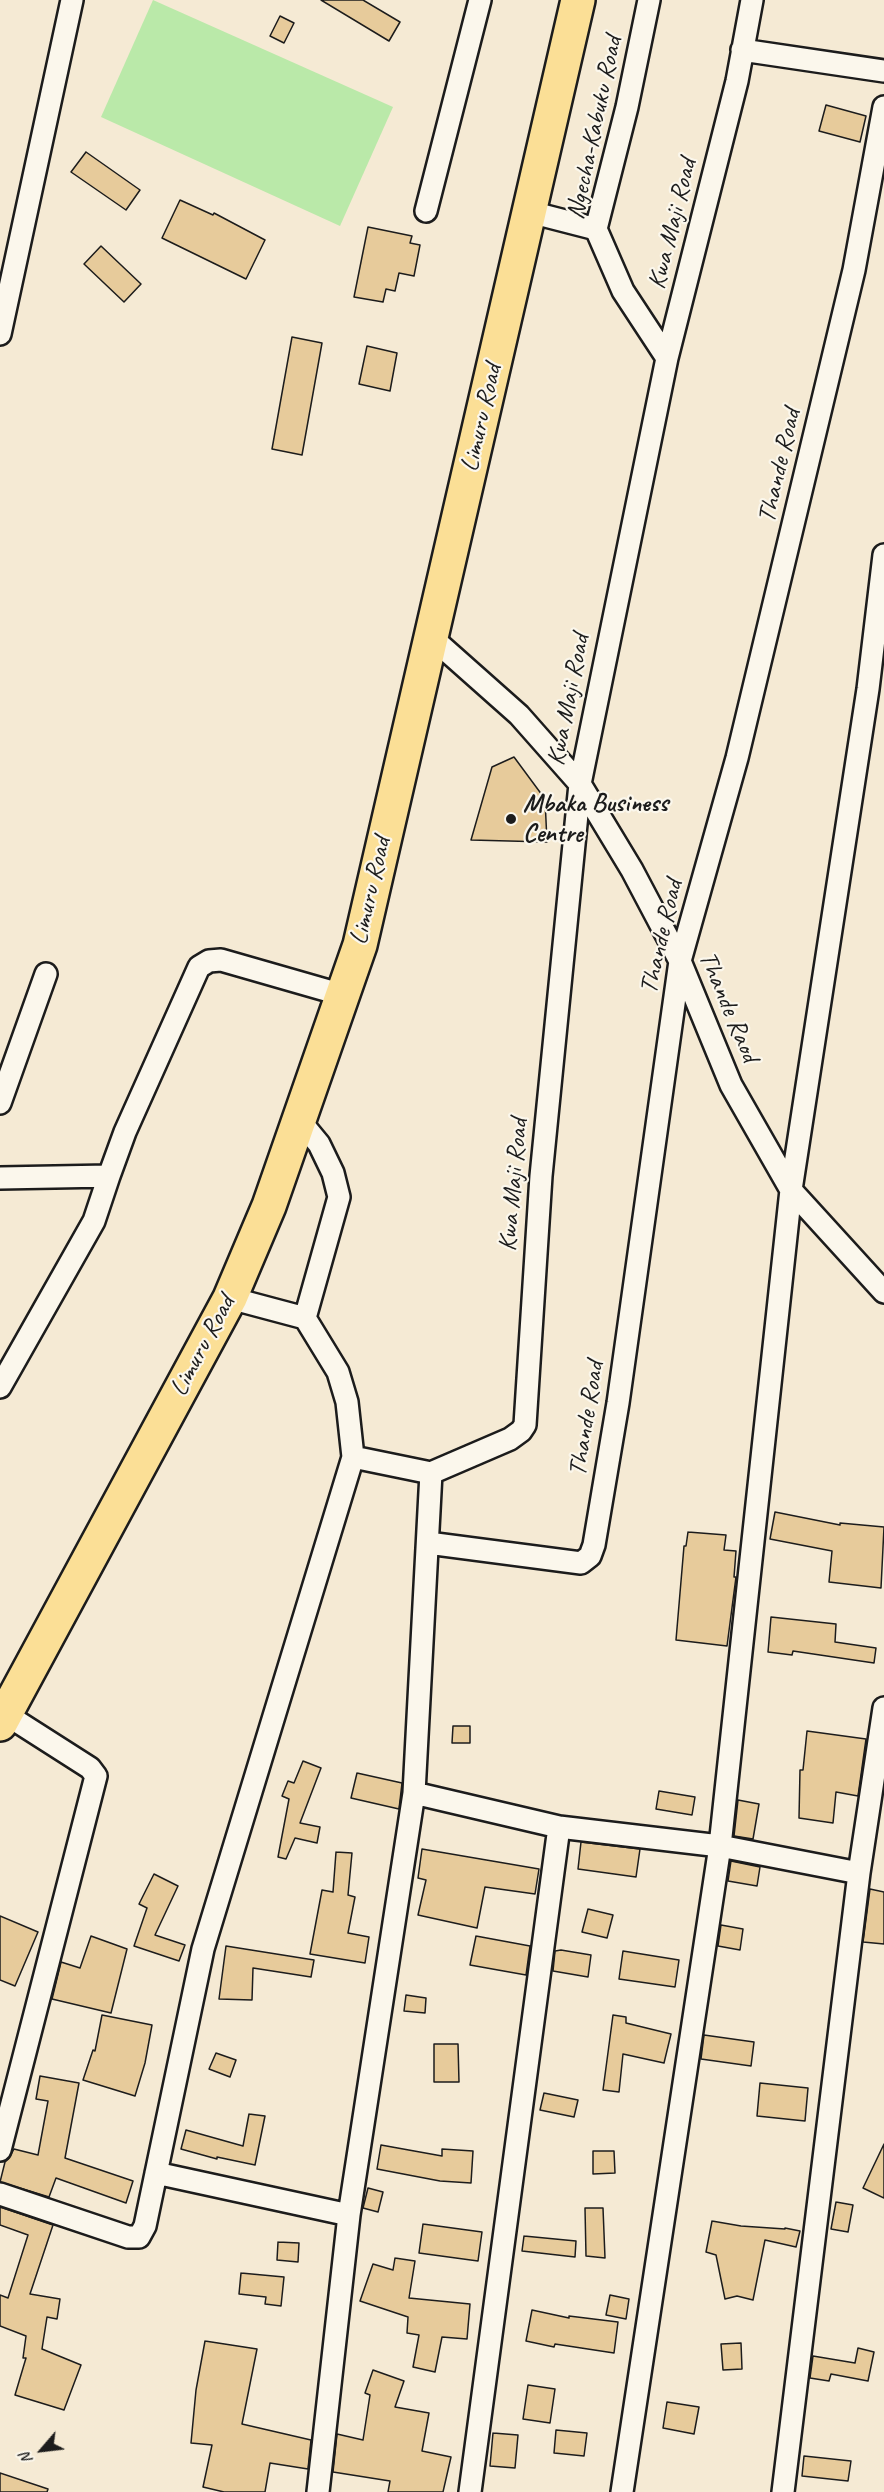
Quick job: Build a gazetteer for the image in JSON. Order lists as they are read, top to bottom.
{
  "streets": {
    "highway": ["Limuru Road"],
    "street": [
      "Ngecha-Kabuku Road",
      "Kwa Maji Road",
      "Thande Road",
      "Thande Raod"
    ]
  },
  "crossings": [
    ["Ngecha-Kabuku Road", "Kwa Maji Road"],
    ["Kwa Maji Road", "Thande Raod"],
    ["Limuru Road", "Thande Raod"],
    ["Thande Road", "Thande Raod"]
  ],
  "places": ["Mbaka Business Centre"],
  "north": "bottom left"
}
